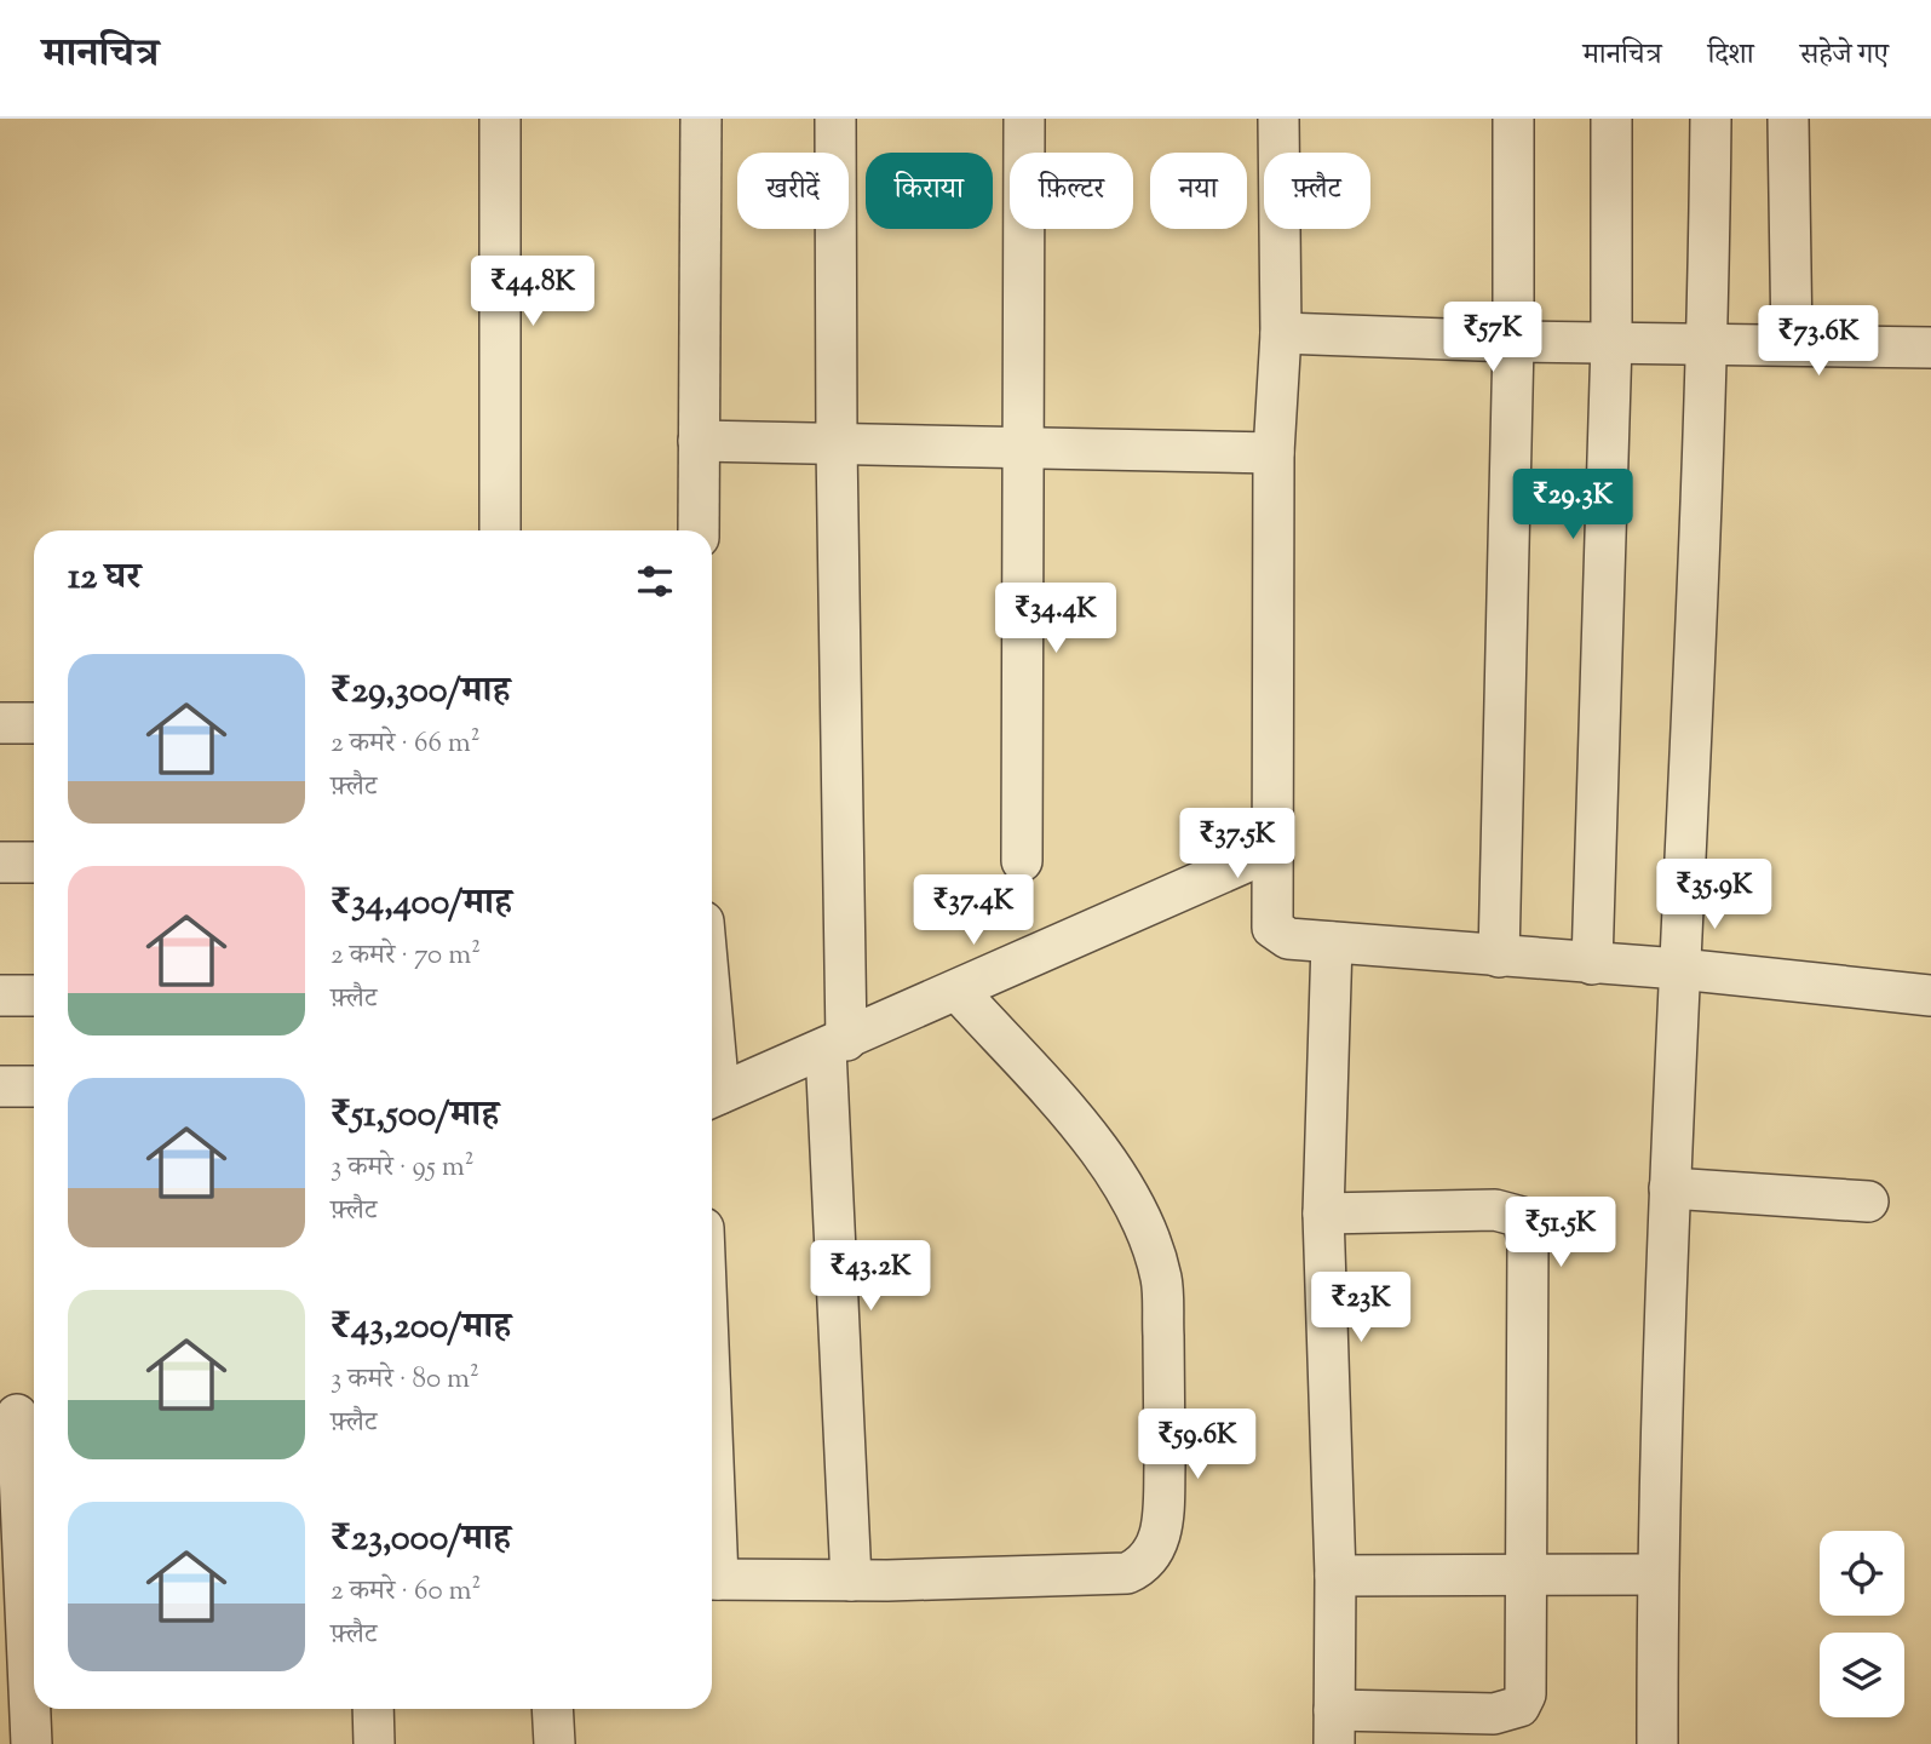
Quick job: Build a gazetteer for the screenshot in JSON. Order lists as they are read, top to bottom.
{
  "page": {
    "header": "मानचित्र",
    "nav": ["मानचित्र", "दिशा", "सहेजे गए"],
    "chip": [
      "खरीदें",
      "किराया",
      "फ़िल्टर",
      "नया",
      "फ़्लैट"
    ],
    "price": [
      "₹44.8K",
      "₹57K",
      "₹73.6K",
      "₹29.3K",
      "₹34.4K",
      "₹37.5K",
      "₹35.9K",
      "₹37.4K",
      "₹51.5K",
      "₹43.2K",
      "₹23K",
      "₹59.6K"
    ],
    "heading": "12 घर",
    "list": [
      {
        "name": "₹29,300/माह",
        "note": "2 कमरे · 66 m² · फ़्लैट"
      },
      {
        "name": "₹34,400/माह",
        "note": "2 कमरे · 70 m² · फ़्लैट"
      },
      {
        "name": "₹51,500/माह",
        "note": "3 कमरे · 95 m² · फ़्लैट"
      },
      {
        "name": "₹43,200/माह",
        "note": "3 कमरे · 80 m² · फ़्लैट"
      },
      {
        "name": "₹23,000/माह",
        "note": "2 कमरे · 60 m² · फ़्लैट"
      }
    ]
  }
}
